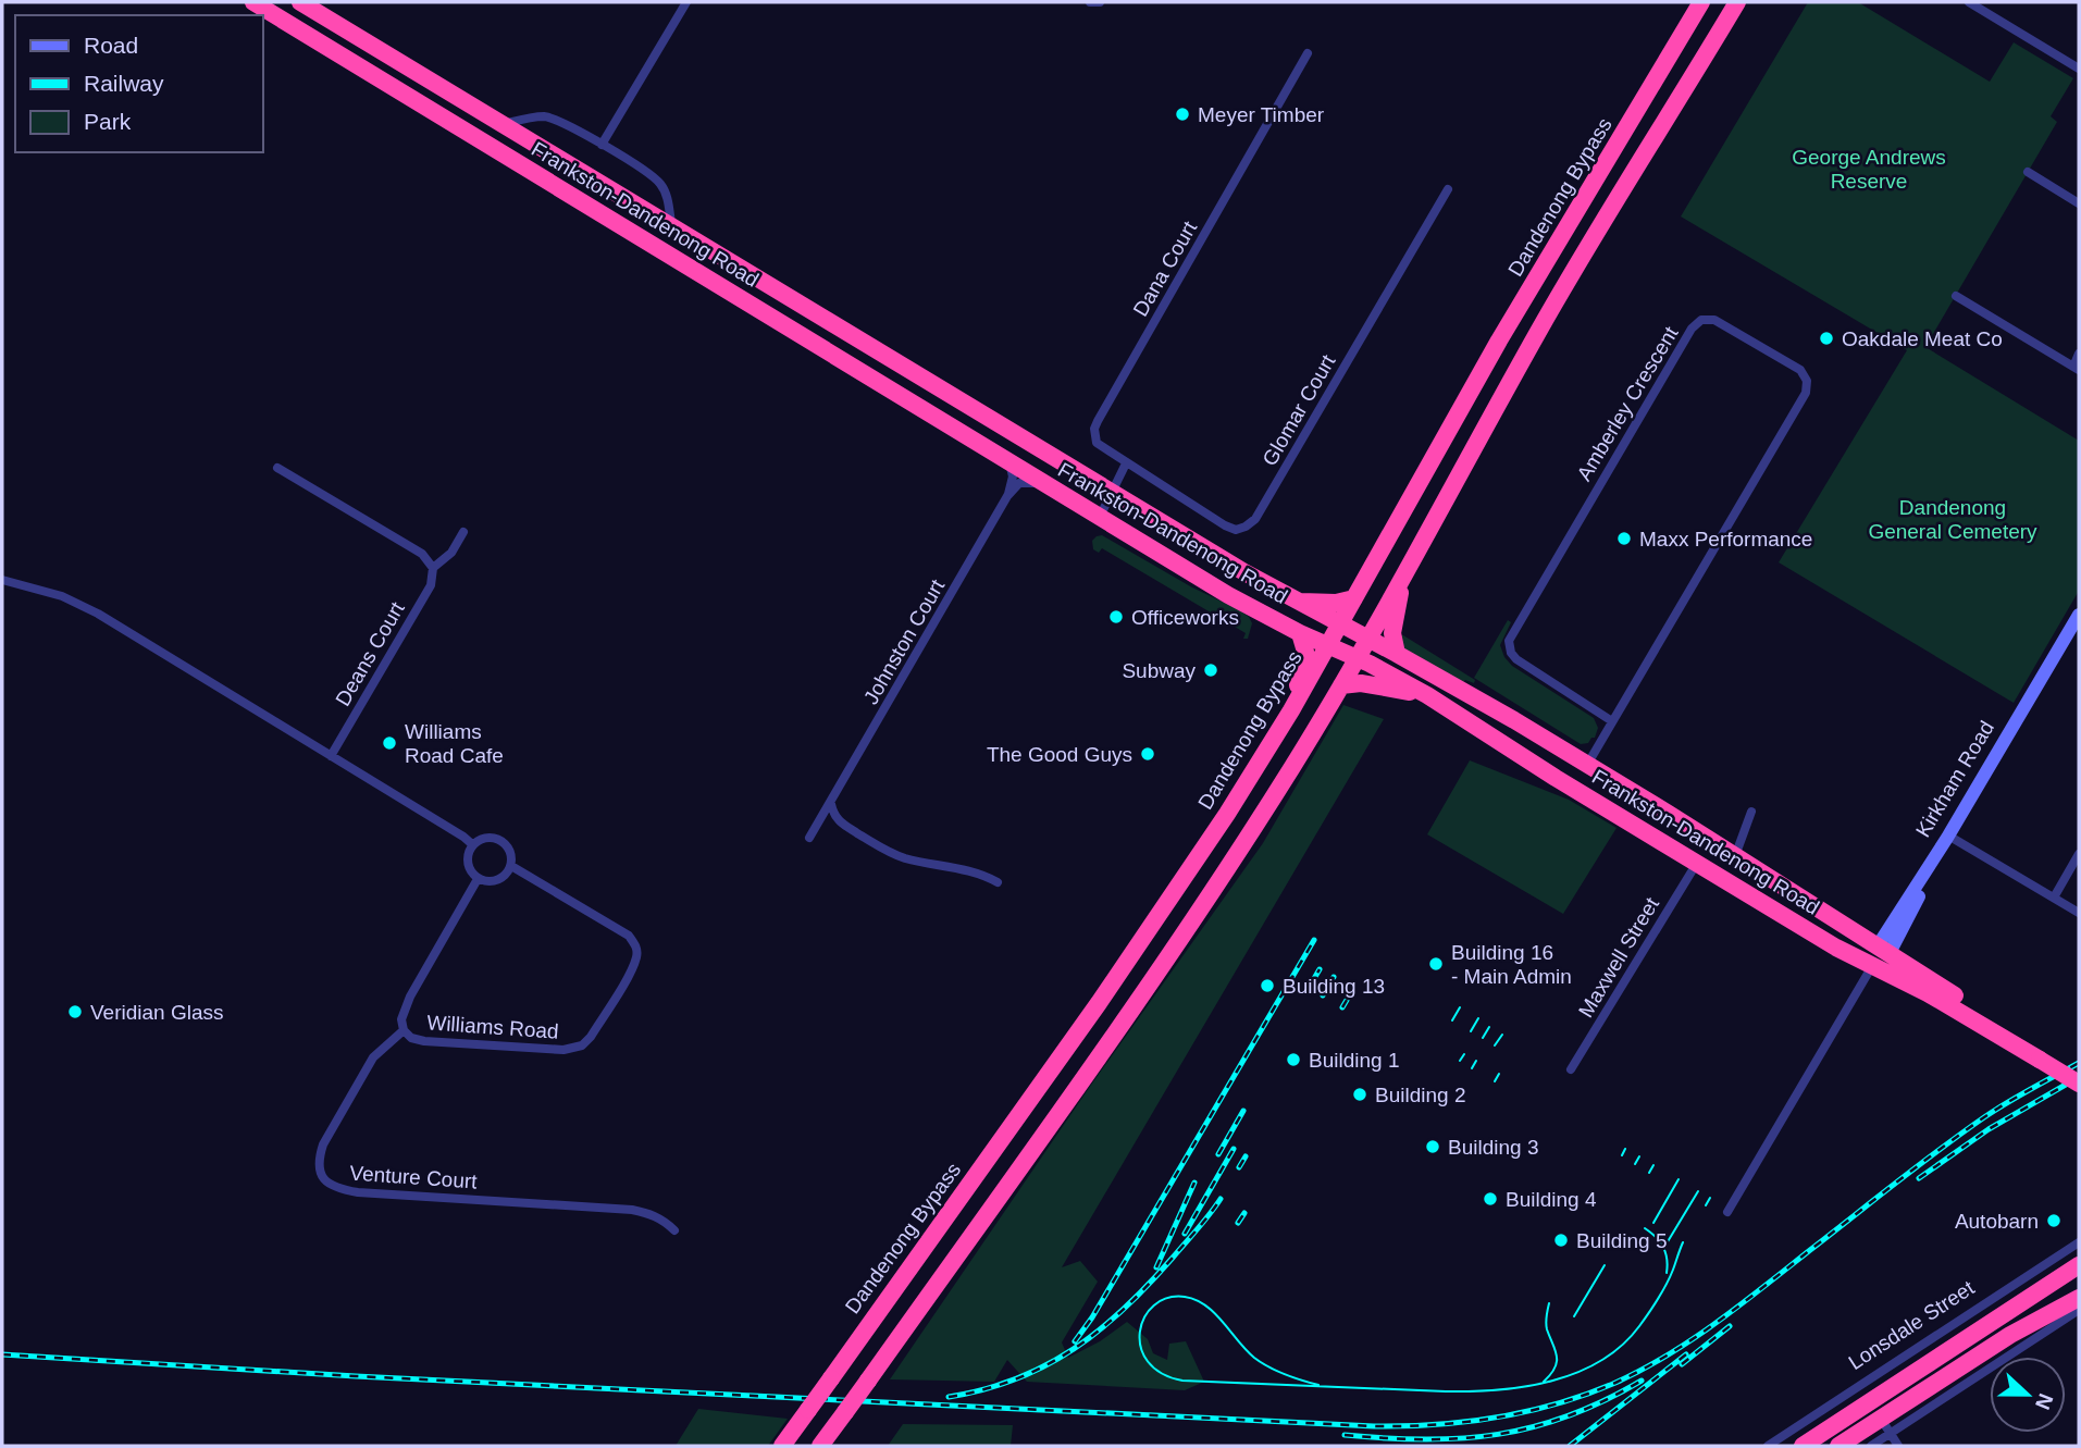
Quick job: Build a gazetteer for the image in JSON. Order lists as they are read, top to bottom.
{
  "streets": {
    "highway": [
      "Dandenong Bypass",
      "Frankston-Dandenong Road",
      "Kirkham Road",
      "Lonsdale Street"
    ],
    "street": [
      "Dana Court",
      "Amberley Crescent",
      "Glomar Court",
      "Johnston Court",
      "Deans Court",
      "Maxwell Street",
      "Williams Road",
      "Venture Court"
    ]
  },
  "crossings": [
    ["Dandenong Bypass", "Frankston-Dandenong Road"],
    ["Frankston-Dandenong Road", "Amberley Crescent"],
    ["Frankston-Dandenong Road", "Johnston Court"],
    ["Frankston-Dandenong Road", "Kirkham Road"],
    ["Frankston-Dandenong Road", "Maxwell Street"],
    ["Dana Court", "Glomar Court"],
    ["Williams Road", "Venture Court"]
  ],
  "parks": ["George Andrews Reserve", "Dandenong General Cemetery"],
  "places": [
    "Meyer Timber",
    "Oakdale Meat Co",
    "Maxx Performance",
    "Officeworks",
    "Subway",
    "Williams Road Cafe",
    "The Good Guys",
    "Building 16 - Main Admin",
    "Building 13",
    "Veridian Glass",
    "Building 1",
    "Building 2",
    "Building 3",
    "Building 4",
    "Autobarn",
    "Building 5"
  ],
  "legend": ["Road", "Railway", "Park"],
  "north": "right"
}
